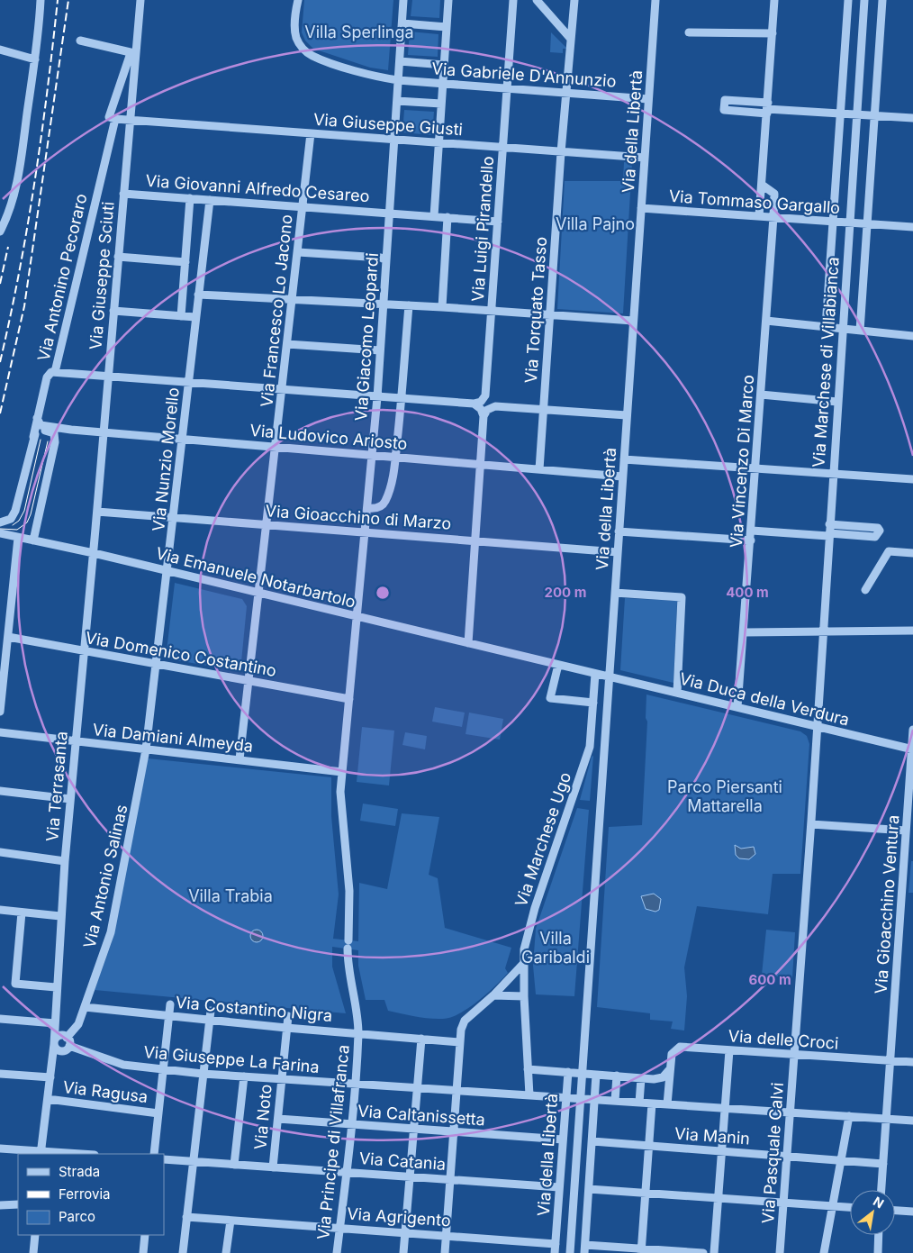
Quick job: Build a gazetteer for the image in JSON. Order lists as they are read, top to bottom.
{
  "streets": {
    "street": [
      "Via Gabriele D'Annunzio",
      "Via Giuseppe Giusti",
      "Via della Libertà",
      "Via Giovanni Alfredo Cesareo",
      "Via Tommaso Gargallo",
      "Via Luigi Pirandello",
      "Via Giuseppe Sciuti",
      "Via Antonino Pecoraro",
      "Via Torquato Tasso",
      "Via Francesco Lo Jacono",
      "Via Giacomo Leopardi",
      "Via Marchese di Villabianca",
      "Via Ludovico Ariosto",
      "Via Nunzio Morello",
      "Via Vincenzo Di Marco",
      "Via Gioacchino di Marzo",
      "Via Emanuele Notarbartolo",
      "Via Domenico Costantino",
      "Via Duca della Verdura",
      "Via Damiani Almeyda",
      "Via Terrasanta",
      "Via Marchese Ugo",
      "Via Antonio Salinas",
      "Via Gioacchino Ventura",
      "Via Costantino Nigra",
      "Via delle Croci",
      "Via Giuseppe La Farina",
      "Via Ragusa",
      "Via Caltanissetta",
      "Via Noto",
      "Via Manin",
      "Via Principe di Villafranca",
      "Via Pasquale Calvi",
      "Via Catania",
      "Via Agrigento"
    ]
  },
  "crossings": [
    ["Via Gabriele D'Annunzio", "Via della Libertà"],
    ["Via Gabriele D'Annunzio", "Via Luigi Pirandello"],
    ["Via Gabriele D'Annunzio", "Via Torquato Tasso"],
    ["Via Gabriele D'Annunzio", "Via Giacomo Leopardi"],
    ["Via Giuseppe Giusti", "Via della Libertà"],
    ["Via Giuseppe Giusti", "Via Luigi Pirandello"],
    ["Via Giuseppe Giusti", "Via Giuseppe Sciuti"],
    ["Via Giuseppe Giusti", "Via Antonino Pecoraro"],
    ["Via Giuseppe Giusti", "Via Torquato Tasso"],
    ["Via Giuseppe Giusti", "Via Francesco Lo Jacono"],
    ["Via Giuseppe Giusti", "Via Giacomo Leopardi"],
    ["Via della Libertà", "Via Tommaso Gargallo"],
    ["Via della Libertà", "Via Ludovico Ariosto"],
    ["Via della Libertà", "Via Gioacchino di Marzo"],
    ["Via della Libertà", "Via Emanuele Notarbartolo"],
    ["Via della Libertà", "Via Duca della Verdura"],
    ["Via della Libertà", "Via Giuseppe La Farina"],
    ["Via della Libertà", "Via Caltanissetta"],
    ["Via della Libertà", "Via Catania"],
    ["Via della Libertà", "Via Agrigento"],
    ["Via Giovanni Alfredo Cesareo", "Via Luigi Pirandello"],
    ["Via Giovanni Alfredo Cesareo", "Via Giuseppe Sciuti"],
    ["Via Giovanni Alfredo Cesareo", "Via Francesco Lo Jacono"],
    ["Via Giovanni Alfredo Cesareo", "Via Giacomo Leopardi"],
    ["Via Giovanni Alfredo Cesareo", "Via Nunzio Morello"],
    ["Via Tommaso Gargallo", "Via Marchese di Villabianca"],
    ["Via Tommaso Gargallo", "Via Vincenzo Di Marco"],
    ["Via Giuseppe Sciuti", "Via Antonino Pecoraro"],
    ["Via Giuseppe Sciuti", "Via Ludovico Ariosto"],
    ["Via Giuseppe Sciuti", "Via Gioacchino di Marzo"],
    ["Via Giuseppe Sciuti", "Via Emanuele Notarbartolo"],
    ["Via Giuseppe Sciuti", "Via Terrasanta"],
    ["Via Antonino Pecoraro", "Via Ludovico Ariosto"],
    ["Via Torquato Tasso", "Via Ludovico Ariosto"],
    ["Via Francesco Lo Jacono", "Via Ludovico Ariosto"],
    ["Via Francesco Lo Jacono", "Via Gioacchino di Marzo"],
    ["Via Francesco Lo Jacono", "Via Emanuele Notarbartolo"],
    ["Via Francesco Lo Jacono", "Via Domenico Costantino"],
    ["Via Francesco Lo Jacono", "Via Damiani Almeyda"],
    ["Via Giacomo Leopardi", "Via Ludovico Ariosto"],
    ["Via Giacomo Leopardi", "Via Gioacchino di Marzo"],
    ["Via Giacomo Leopardi", "Via Emanuele Notarbartolo"],
    ["Via Giacomo Leopardi", "Via Domenico Costantino"],
    ["Via Giacomo Leopardi", "Via Damiani Almeyda"],
    ["Via Giacomo Leopardi", "Via Principe di Villafranca"],
    ["Via Marchese di Villabianca", "Via Duca della Verdura"],
    ["Via Marchese di Villabianca", "Via Pasquale Calvi"],
    ["Via Ludovico Ariosto", "Via Nunzio Morello"],
    ["Via Nunzio Morello", "Via Gioacchino di Marzo"],
    ["Via Nunzio Morello", "Via Emanuele Notarbartolo"],
    ["Via Nunzio Morello", "Via Domenico Costantino"],
    ["Via Nunzio Morello", "Via Damiani Almeyda"],
    ["Via Nunzio Morello", "Via Antonio Salinas"],
    ["Via Vincenzo Di Marco", "Via Duca della Verdura"],
    ["Via Emanuele Notarbartolo", "Via Duca della Verdura"],
    ["Via Emanuele Notarbartolo", "Via Terrasanta"],
    ["Via Emanuele Notarbartolo", "Via Marchese Ugo"],
    ["Via Domenico Costantino", "Via Terrasanta"],
    ["Via Duca della Verdura", "Via Gioacchino Ventura"],
    ["Via Damiani Almeyda", "Via Terrasanta"],
    ["Via Damiani Almeyda", "Via Antonio Salinas"],
    ["Via Damiani Almeyda", "Via Principe di Villafranca"],
    ["Via Terrasanta", "Via Antonio Salinas"],
    ["Via Terrasanta", "Via Giuseppe La Farina"],
    ["Via Terrasanta", "Via Ragusa"],
    ["Via Marchese Ugo", "Via Giuseppe La Farina"],
    ["Via Antonio Salinas", "Via Costantino Nigra"],
    ["Via Antonio Salinas", "Via Giuseppe La Farina"],
    ["Via Gioacchino Ventura", "Via delle Croci"],
    ["Via Gioacchino Ventura", "Via Giuseppe La Farina"],
    ["Via Gioacchino Ventura", "Via Manin"],
    ["Via Costantino Nigra", "Via Noto"],
    ["Via Costantino Nigra", "Via Principe di Villafranca"],
    ["Via delle Croci", "Via Giuseppe La Farina"],
    ["Via delle Croci", "Via Pasquale Calvi"],
    ["Via Giuseppe La Farina", "Via Noto"],
    ["Via Giuseppe La Farina", "Via Principe di Villafranca"],
    ["Via Giuseppe La Farina", "Via Pasquale Calvi"],
    ["Via Caltanissetta", "Via Noto"],
    ["Via Caltanissetta", "Via Principe di Villafranca"],
    ["Via Noto", "Via Catania"],
    ["Via Manin", "Via Pasquale Calvi"],
    ["Via Principe di Villafranca", "Via Catania"],
    ["Via Principe di Villafranca", "Via Agrigento"]
  ],
  "parks": [
    "Villa Sperlinga",
    "Villa Pajno",
    "Parco Piersanti Mattarella",
    "Villa Trabia",
    "Villa Garibaldi"
  ],
  "legend": ["Strada", "Ferrovia", "Parco"],
  "north": "top right",
  "rings": ["200 m", "400 m", "600 m"]
}
